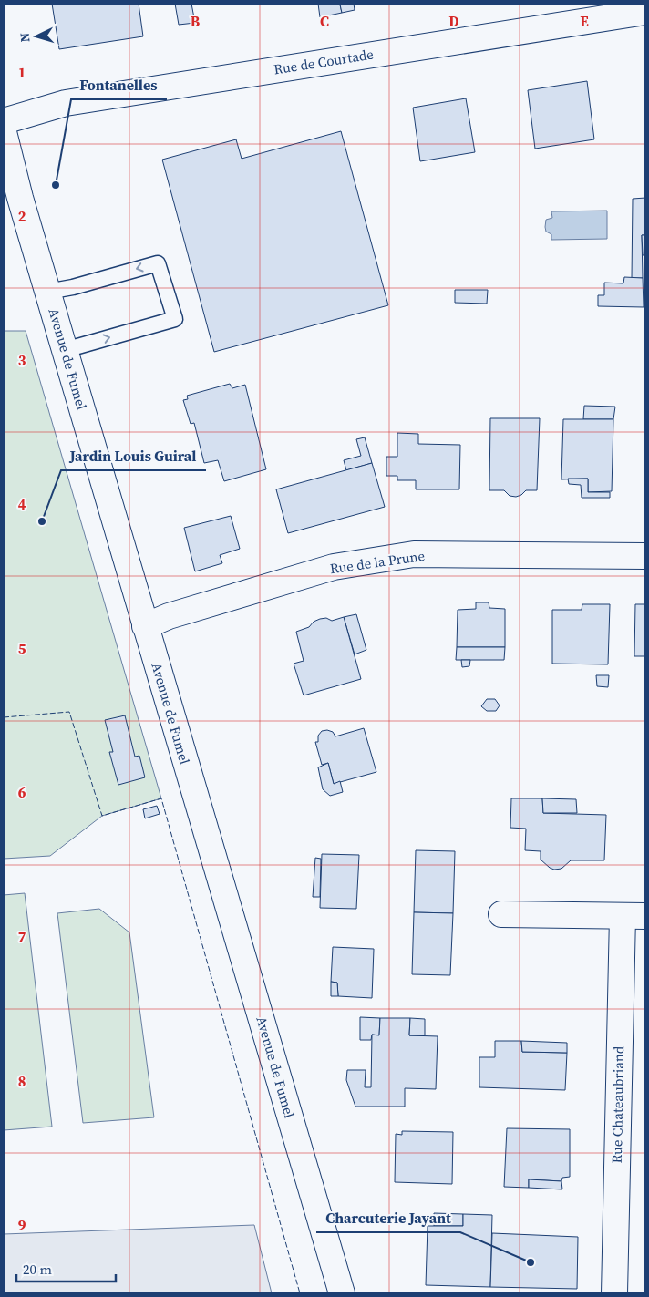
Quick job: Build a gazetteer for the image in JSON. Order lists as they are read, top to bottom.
{
  "streets": {
    "street": [
      "Rue de Courtade",
      "Avenue de Fumel",
      "Rue de la Prune",
      "Rue Chateaubriand"
    ]
  },
  "crossings": [
    ["Avenue de Fumel", "Rue de la Prune"]
  ],
  "places": ["Fontanelles", "Jardin Louis Guiral", "Charcuterie Jayant"],
  "scale_bar": "20 m",
  "north": "left",
  "grid": {
    "columns": [
      "B",
      "C",
      "D",
      "E"
    ],
    "rows": [
      "1",
      "2",
      "3",
      "4",
      "5",
      "6",
      "7",
      "8",
      "9"
    ]
  }
}
